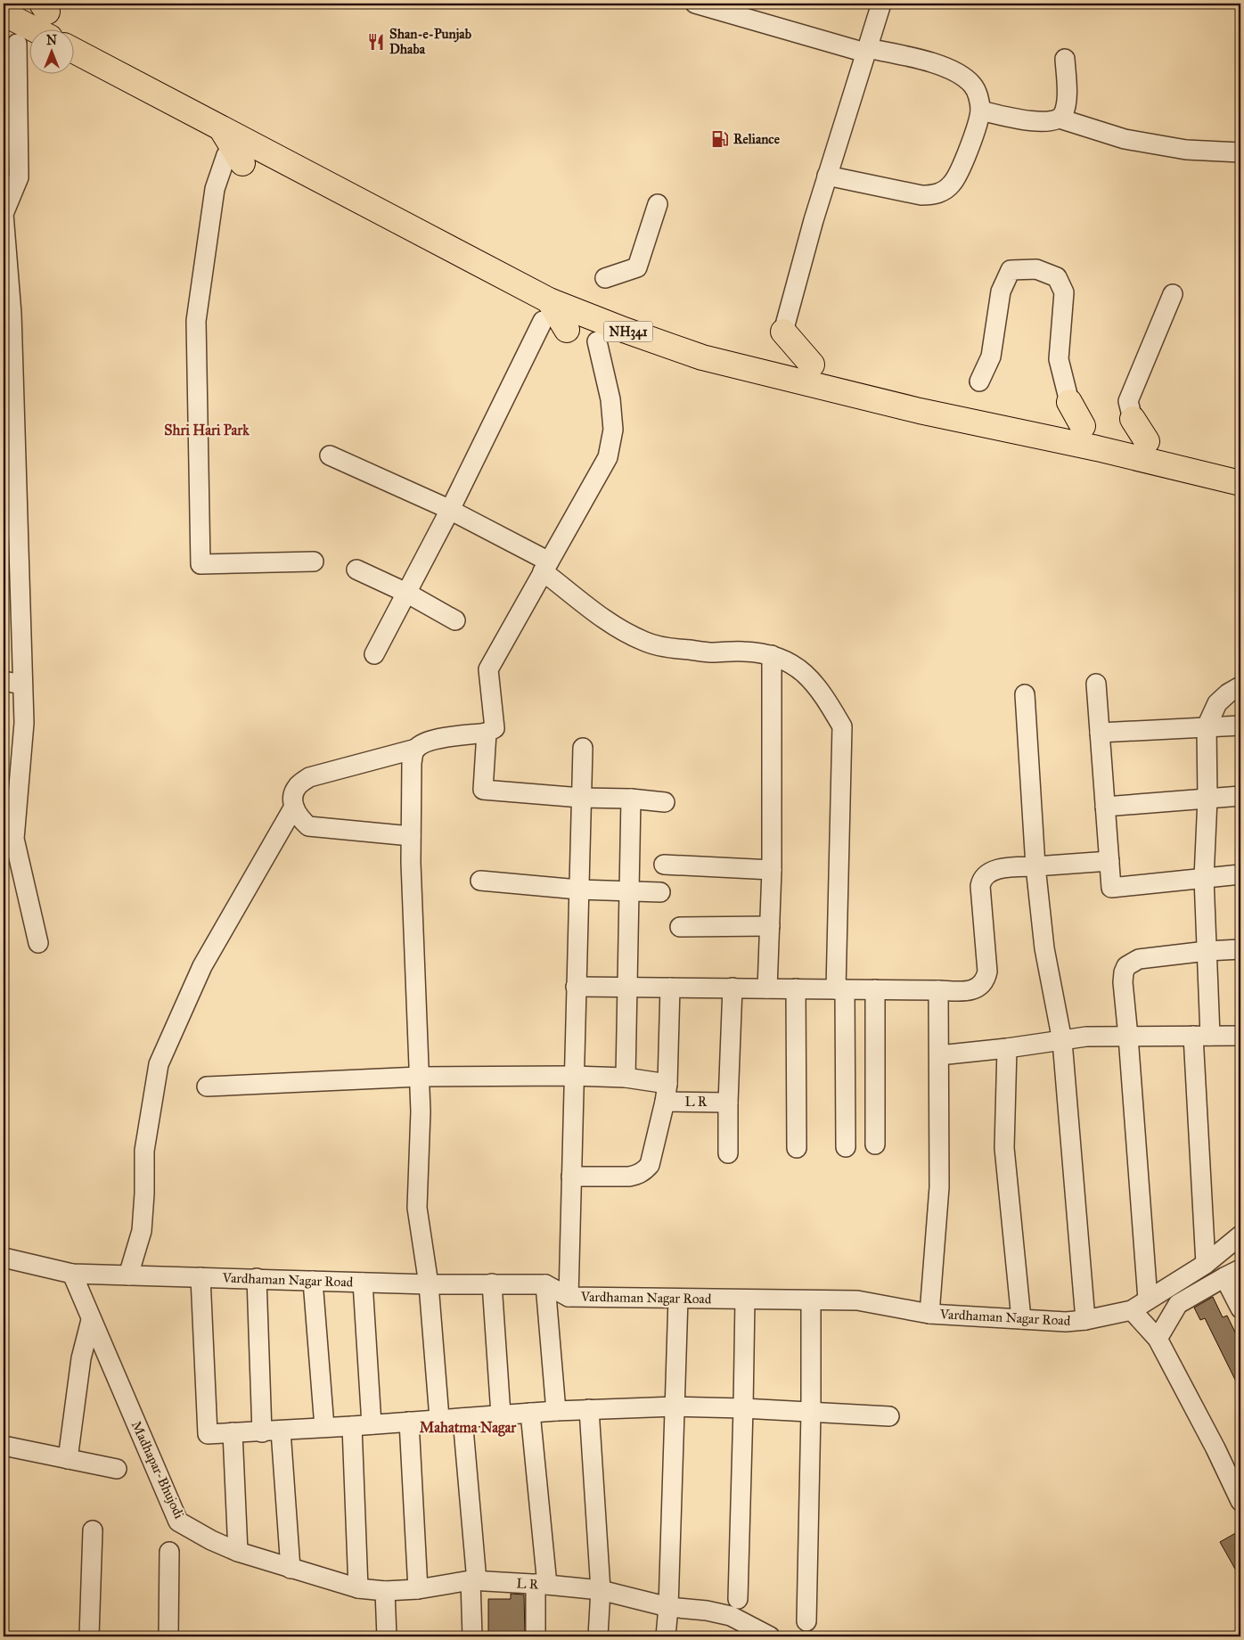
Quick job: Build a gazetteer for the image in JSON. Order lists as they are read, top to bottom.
{
  "streets": {
    "highway": ["NH341"],
    "street": ["L R", "Vardhaman Nagar Road", "Madhapar-Bhujodi"]
  },
  "crossings": [
    ["L R", "Madhapar-Bhujodi"],
    ["Vardhaman Nagar Road", "Madhapar-Bhujodi"]
  ],
  "districts": ["Shri Hari Park", "Mahatma Nagar"],
  "places": {
    "restaurant": ["Shan-e-Punjab Dhaba"],
    "fuel station": ["Reliance"]
  },
  "north": "top"
}
